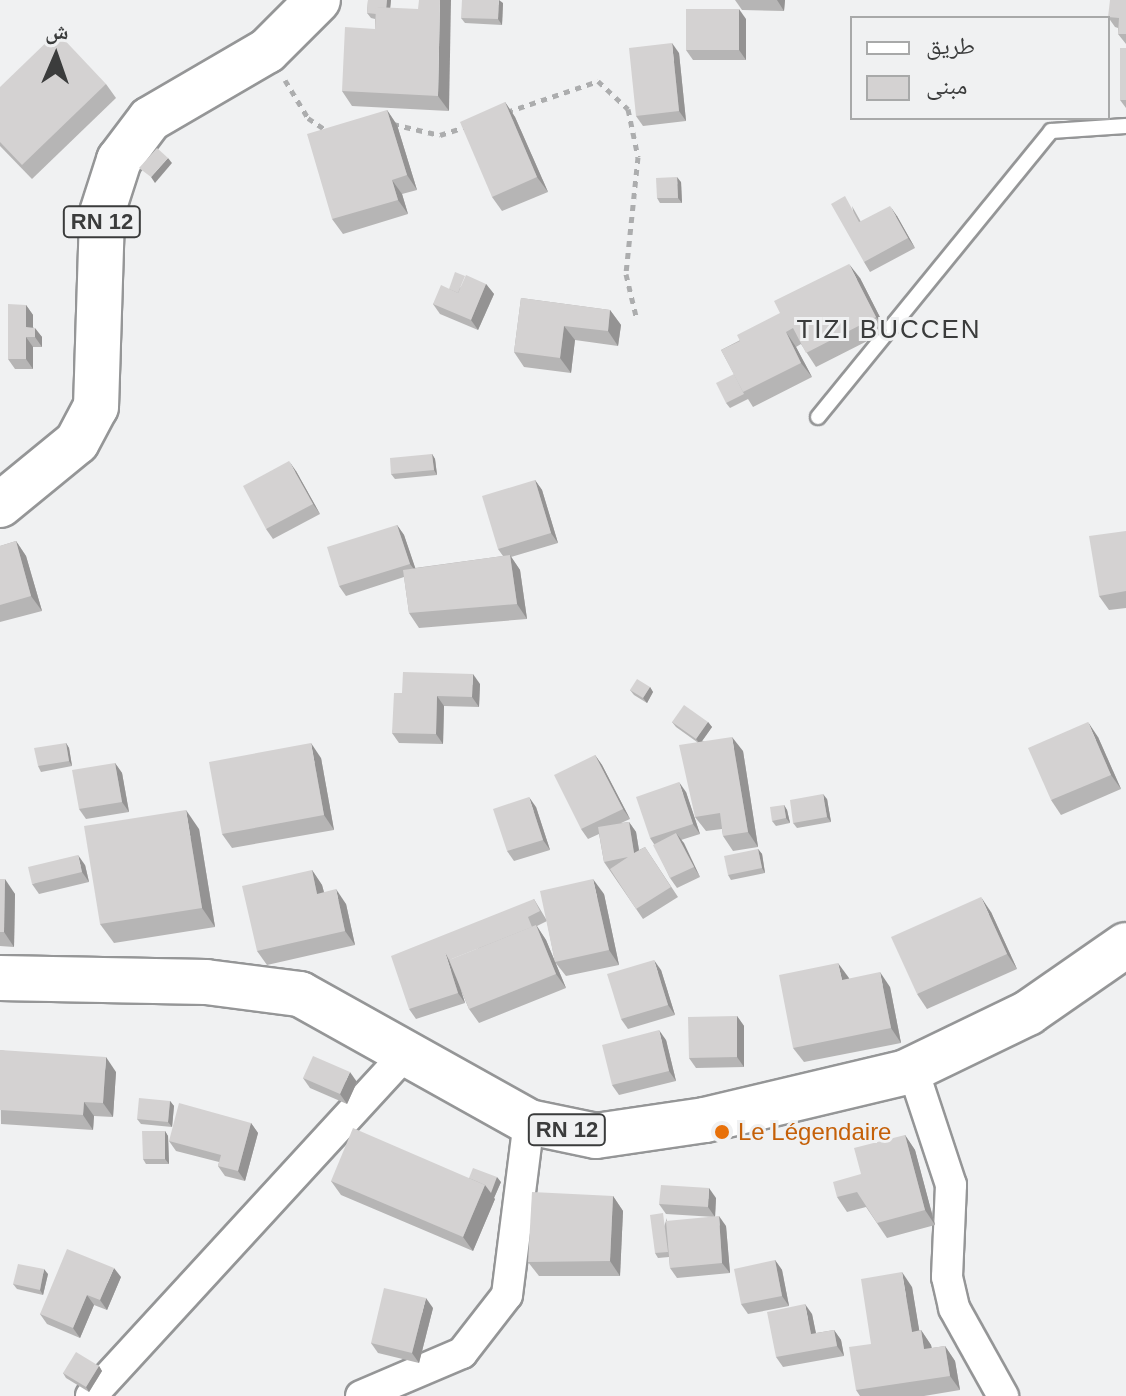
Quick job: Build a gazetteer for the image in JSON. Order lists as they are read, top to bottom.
{
  "streets": {
    "main road": ["RN 12"]
  },
  "districts": ["TIZI BUCCEN"],
  "places": ["Le Légendaire"],
  "legend": ["طريق", "مبنى"],
  "north": "top"
}
